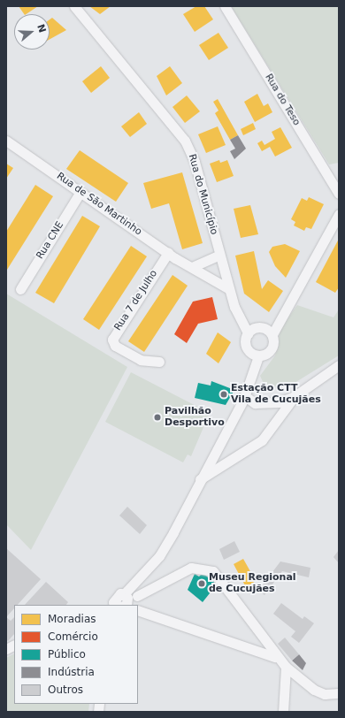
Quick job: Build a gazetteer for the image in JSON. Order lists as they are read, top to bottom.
{
  "streets": {
    "street": [
      "Rua do Teso",
      "Rua do Município",
      "Rua de São Martinho",
      "Rua CNE",
      "Rua 7 de Julho"
    ]
  },
  "crossings": [
    ["Rua do Município", "Rua de São Martinho"],
    ["Rua de São Martinho", "Rua CNE"],
    ["Rua de São Martinho", "Rua 7 de Julho"]
  ],
  "places": ["Estação CTT Vila de Cucujães", "Pavilhão Desportivo", "Museu Regional de Cucujães"],
  "legend": [
    "Moradias",
    "Comércio",
    "Público",
    "Indústria",
    "Outros"
  ],
  "north": "right"
}
